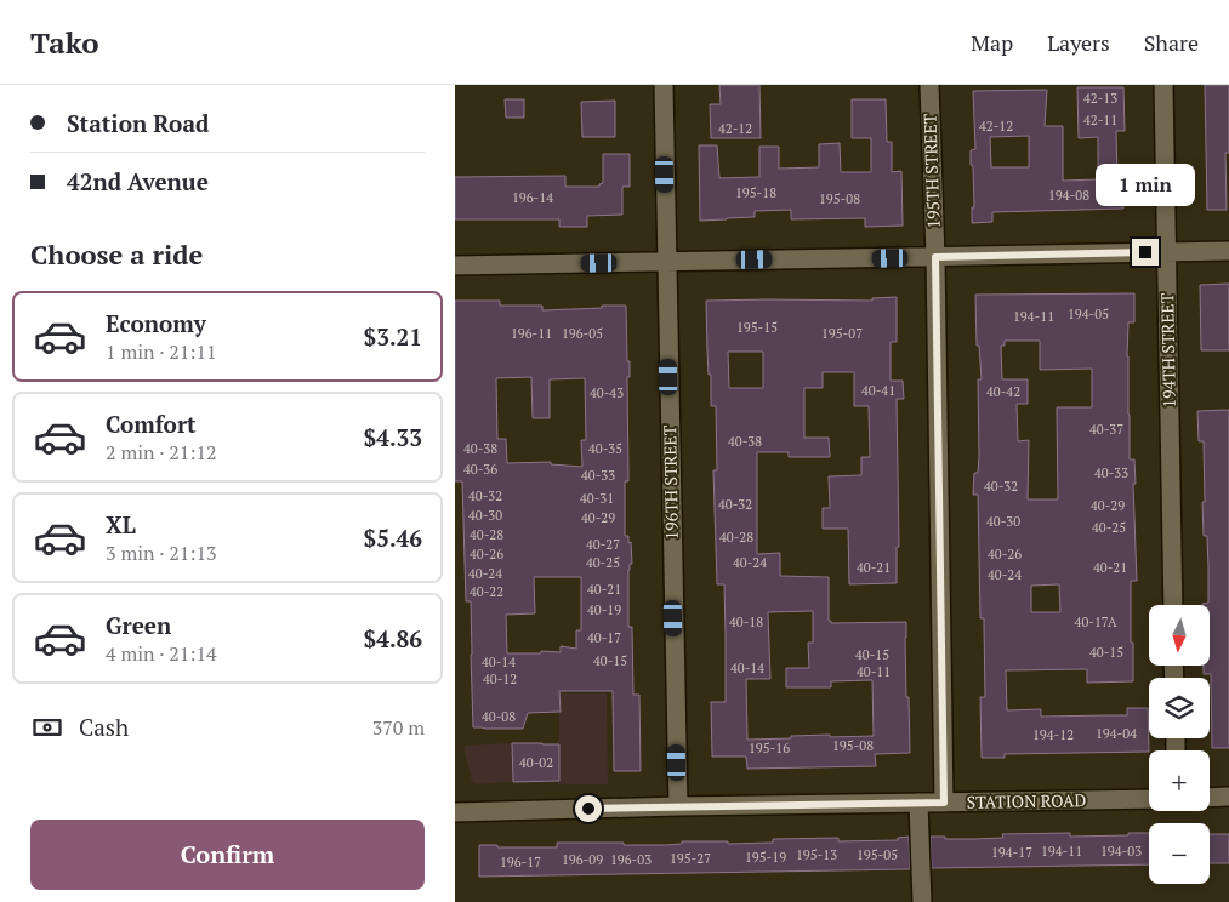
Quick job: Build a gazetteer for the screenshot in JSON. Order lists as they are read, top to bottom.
{
  "streets": {
    "street": [
      "195TH STREET",
      "194TH STREET",
      "196TH STREET",
      "STATION ROAD"
    ]
  },
  "crossings": [
    ["195TH STREET", "STATION ROAD"],
    ["196TH STREET", "STATION ROAD"]
  ],
  "house_numbers": [
    "42-13",
    "42-11",
    "42-12",
    "42-12",
    "195-18",
    "194-08",
    "196-14",
    "195-08",
    "194-05",
    "194-11",
    "195-15",
    "196-11",
    "196-05",
    "195-07",
    "40-41",
    "40-42",
    "40-43",
    "40-37",
    "40-38",
    "40-38",
    "40-35",
    "40-36",
    "40-33",
    "40-33",
    "40-32",
    "40-32",
    "40-31",
    "40-32",
    "40-29",
    "40-30",
    "40-29",
    "40-30",
    "40-25",
    "40-28",
    "40-28",
    "40-27",
    "40-26",
    "40-26",
    "40-25",
    "40-24",
    "40-21",
    "40-21",
    "40-24",
    "40-24",
    "40-21",
    "40-22",
    "40-19",
    "40-18",
    "40-17A",
    "40-17",
    "40-15",
    "40-15",
    "40-15",
    "40-14",
    "40-14",
    "40-11",
    "40-12",
    "40-08",
    "194-04",
    "194-12",
    "195-08",
    "195-16",
    "40-02",
    "194-11",
    "194-03",
    "194-17",
    "195-13",
    "195-05",
    "195-19",
    "195-27",
    "196-09",
    "196-03",
    "196-17"
  ],
  "north": "bottom",
  "page": {
    "header": "Tako",
    "nav": ["Map", "Layers", "Share"],
    "banner": ["Station Road", "42nd Avenue"],
    "bubble": "1 min",
    "heading": "Choose a ride",
    "list": [
      {
        "name": "Economy",
        "note": "1 min · 21:11",
        "value": "$3.21"
      },
      {
        "name": "Comfort",
        "note": "2 min · 21:12",
        "value": "$4.33"
      },
      {
        "name": "XL",
        "note": "3 min · 21:13",
        "value": "$5.46"
      },
      {
        "name": "Green",
        "note": "4 min · 21:14",
        "value": "$4.86"
      }
    ],
    "map_buttons": ["+", "−"],
    "pay": ["Cash", "370 m"],
    "buttons": "Confirm"
  }
}
